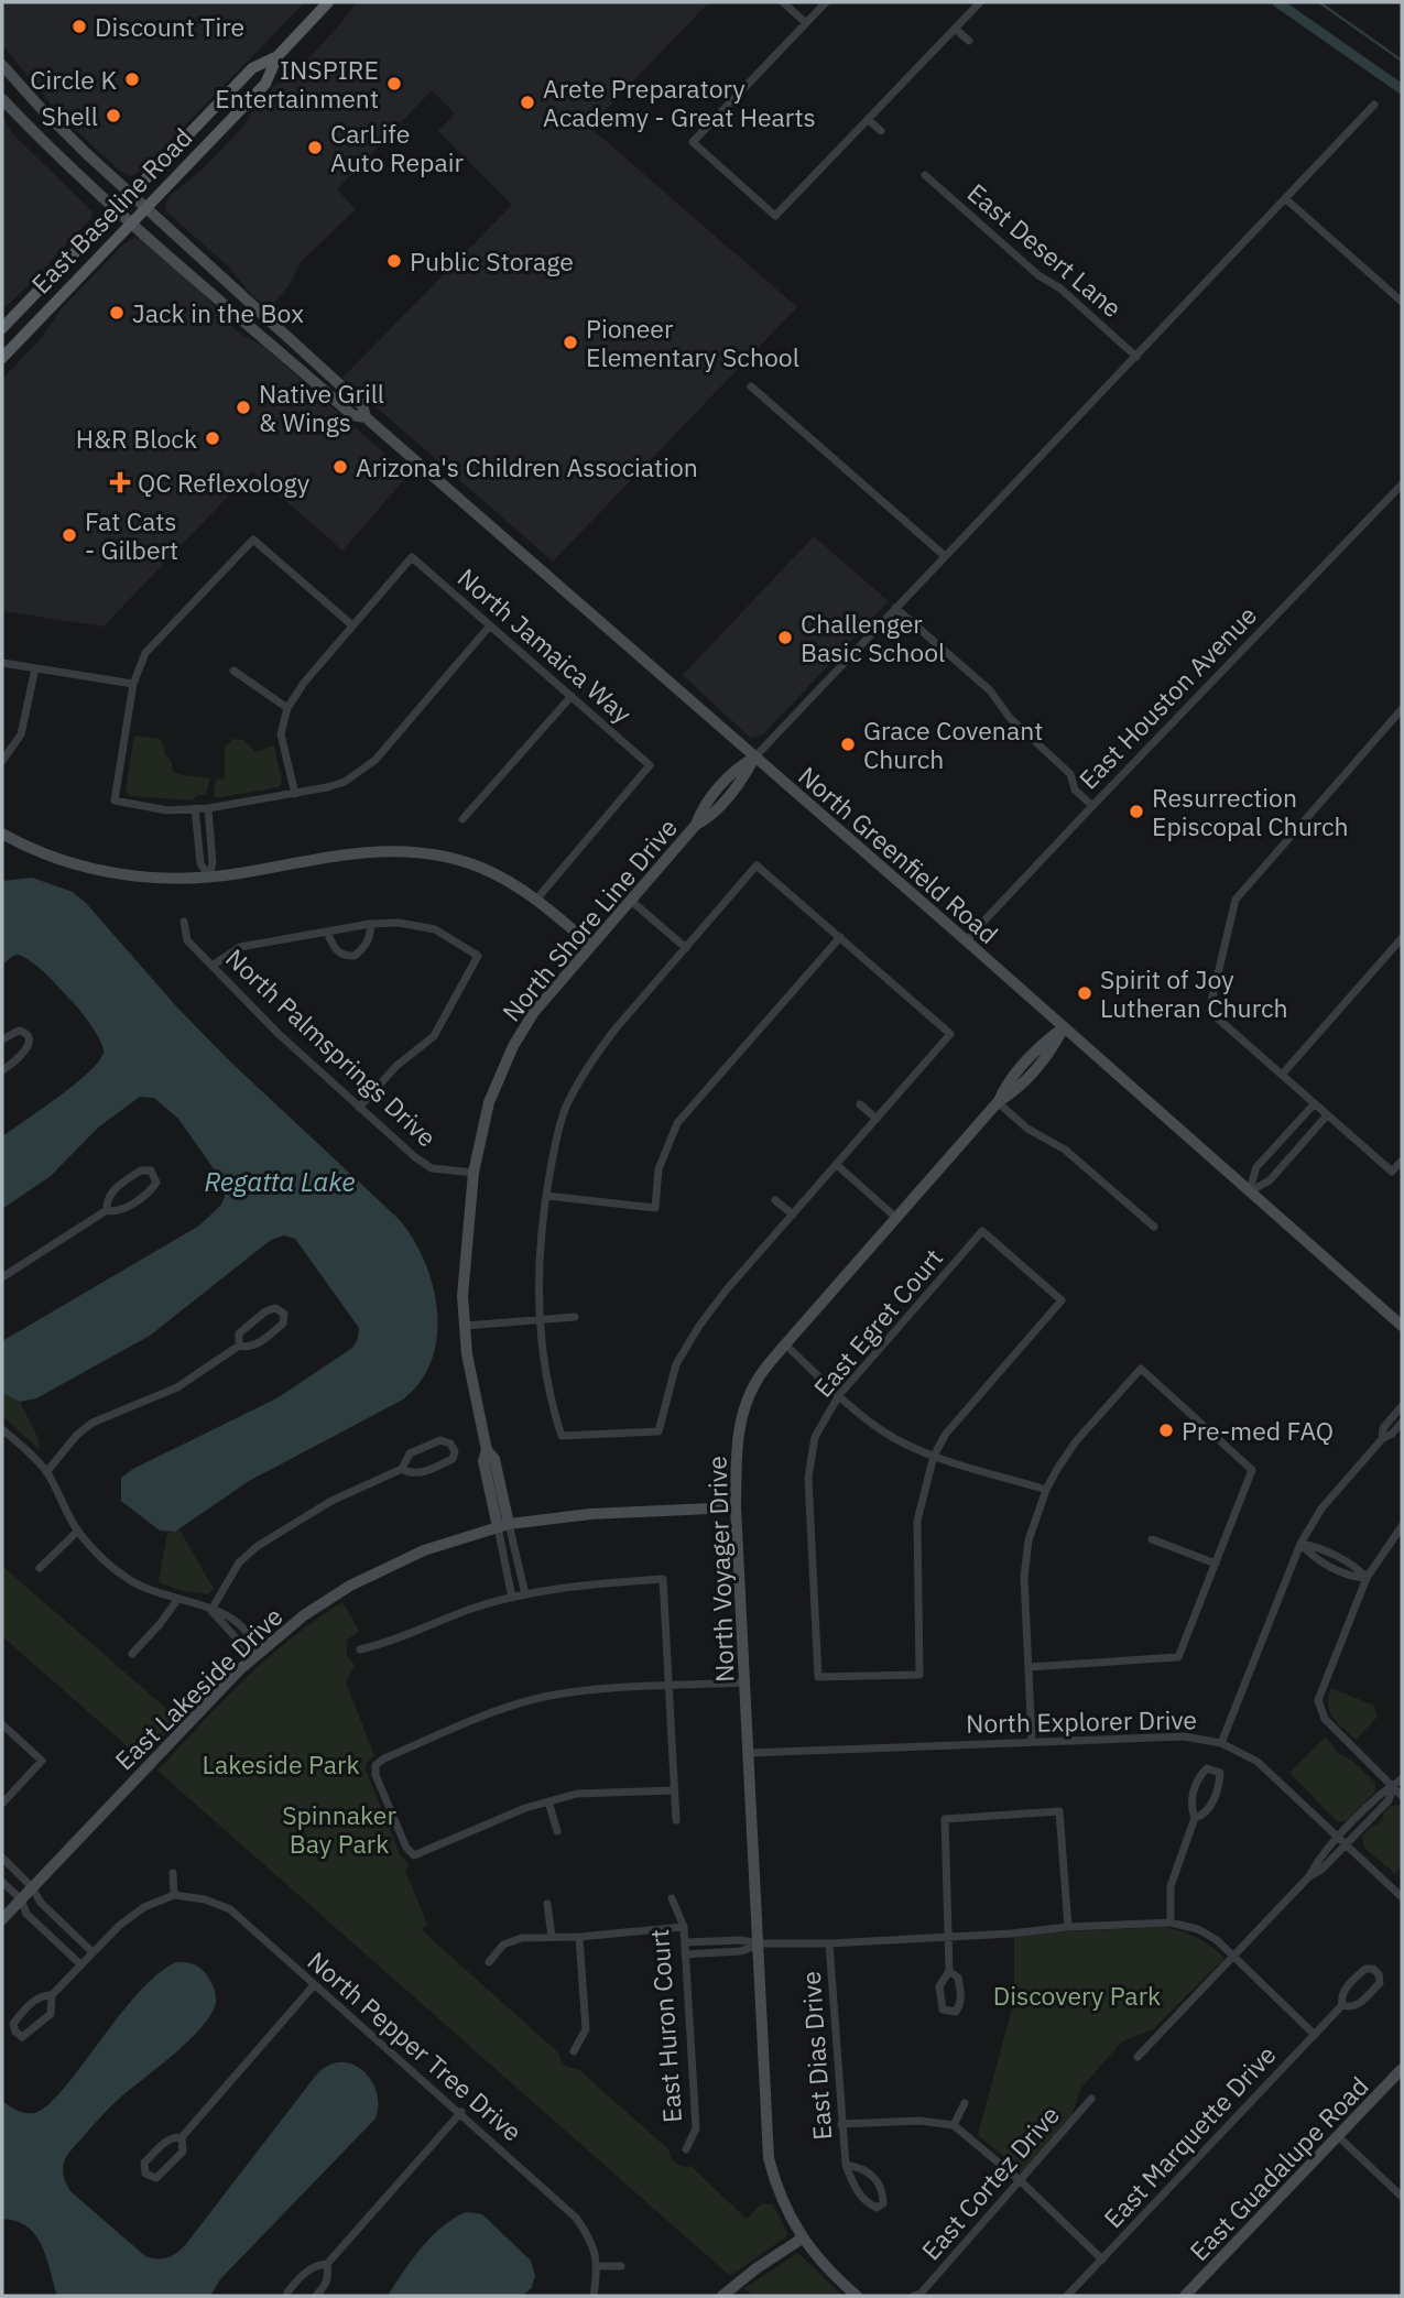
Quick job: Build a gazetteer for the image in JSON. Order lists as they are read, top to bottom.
{
  "streets": {
    "main road": ["East Baseline Road"],
    "street": [
      "East Desert Lane",
      "North Jamaica Way",
      "East Houston Avenue",
      "North Greenfield Road",
      "North Shore Line Drive",
      "North Palmsprings Drive",
      "East Egret Court",
      "North Voyager Drive",
      "East Lakeside Drive",
      "North Explorer Drive",
      "East Huron Court",
      "North Pepper Tree Drive",
      "East Dias Drive",
      "East Marquette Drive",
      "East Guadalupe Road",
      "East Cortez Drive"
    ]
  },
  "crossings": [
    ["East Baseline Road", "North Greenfield Road"],
    ["East Houston Avenue", "North Greenfield Road"],
    ["North Greenfield Road", "North Shore Line Drive"],
    ["North Greenfield Road", "North Voyager Drive"],
    ["North Shore Line Drive", "North Palmsprings Drive"],
    ["North Shore Line Drive", "East Lakeside Drive"],
    ["North Voyager Drive", "East Lakeside Drive"],
    ["North Voyager Drive", "North Explorer Drive"]
  ],
  "water": ["Regatta Lake"],
  "parks": ["Lakeside Park", "Spinnaker Bay Park", "Discovery Park"],
  "places": {
    "other": [
      "Discount Tire",
      "Circle K",
      "INSPIRE Entertainment",
      "Arete Preparatory Academy - Great Hearts",
      "Shell",
      "CarLife Auto Repair",
      "Public Storage",
      "Jack in the Box",
      "Pioneer Elementary School",
      "Native Grill & Wings",
      "H&R Block",
      "Arizona's Children Association",
      "Fat Cats - Gilbert",
      "Challenger Basic School",
      "Grace Covenant Church",
      "Resurrection Episcopal Church",
      "Spirit of Joy Lutheran Church",
      "Pre-med FAQ"
    ],
    "health": ["QC Reflexology"]
  }
}
